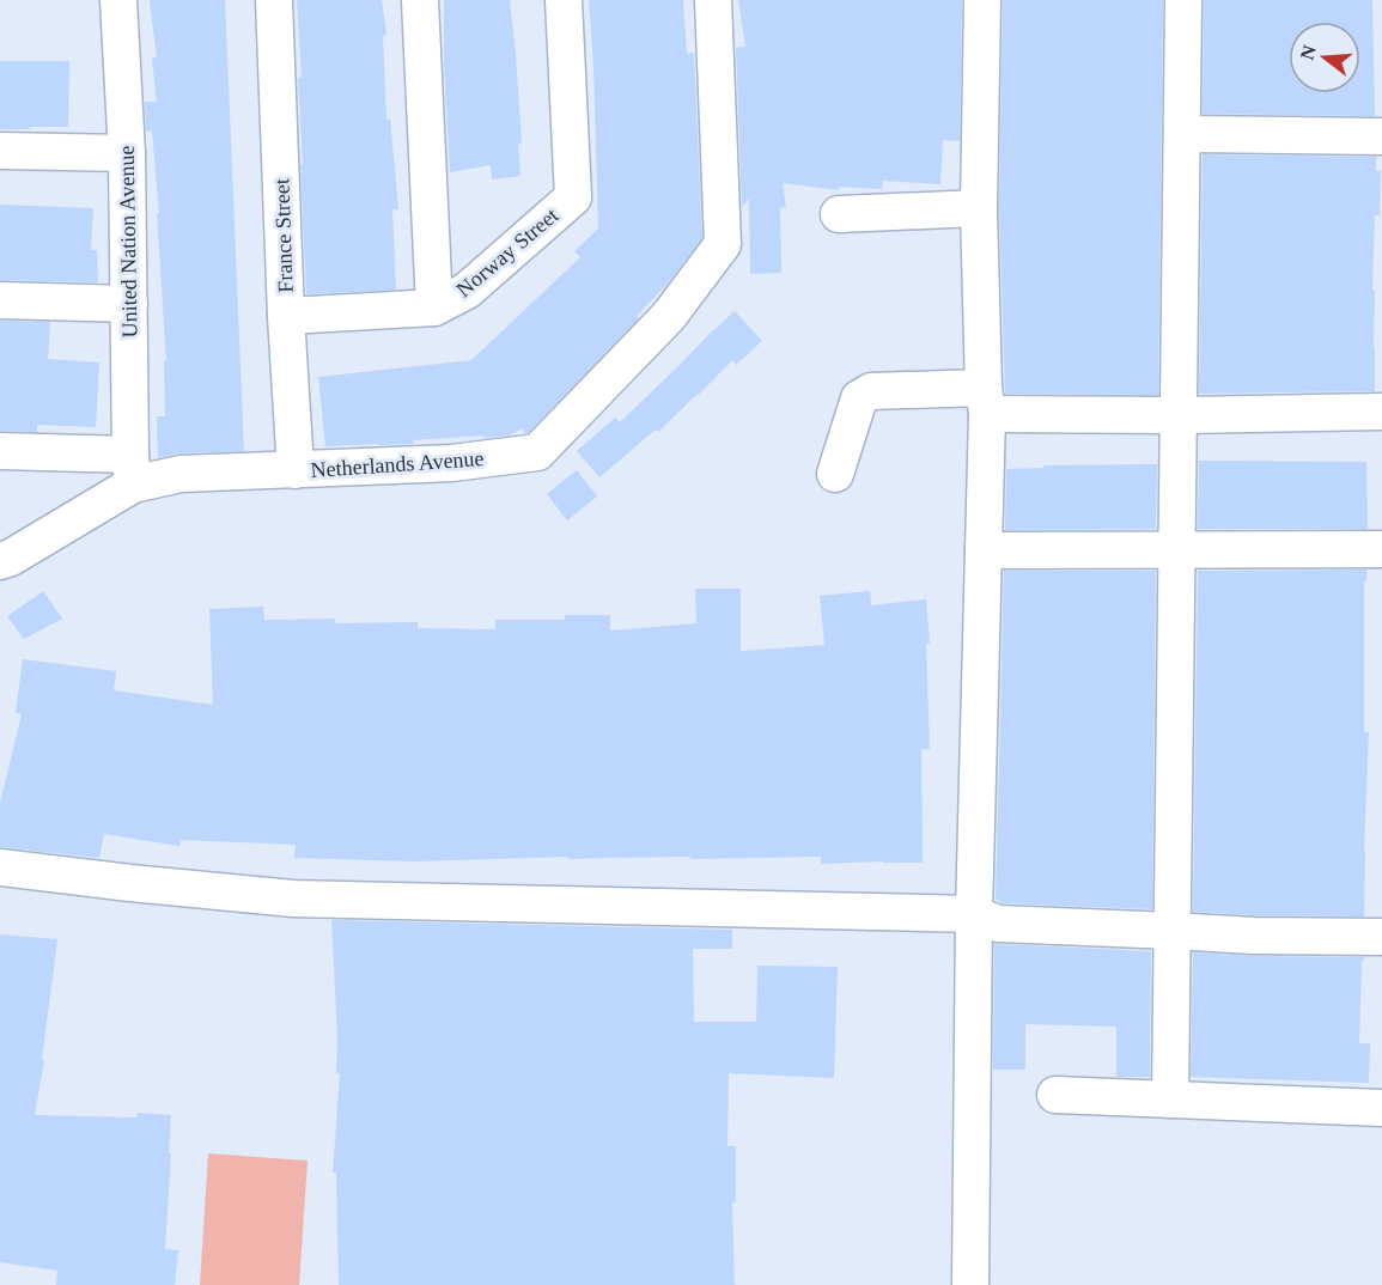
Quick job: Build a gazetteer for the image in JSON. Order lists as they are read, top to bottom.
{
  "streets": {
    "street": [
      "France Street",
      "United Nation Avenue",
      "Norway Street",
      "Netherlands Avenue"
    ]
  },
  "crossings": [
    ["France Street", "Norway Street"],
    ["France Street", "Netherlands Avenue"],
    ["United Nation Avenue", "Netherlands Avenue"]
  ],
  "north": "left"
}
